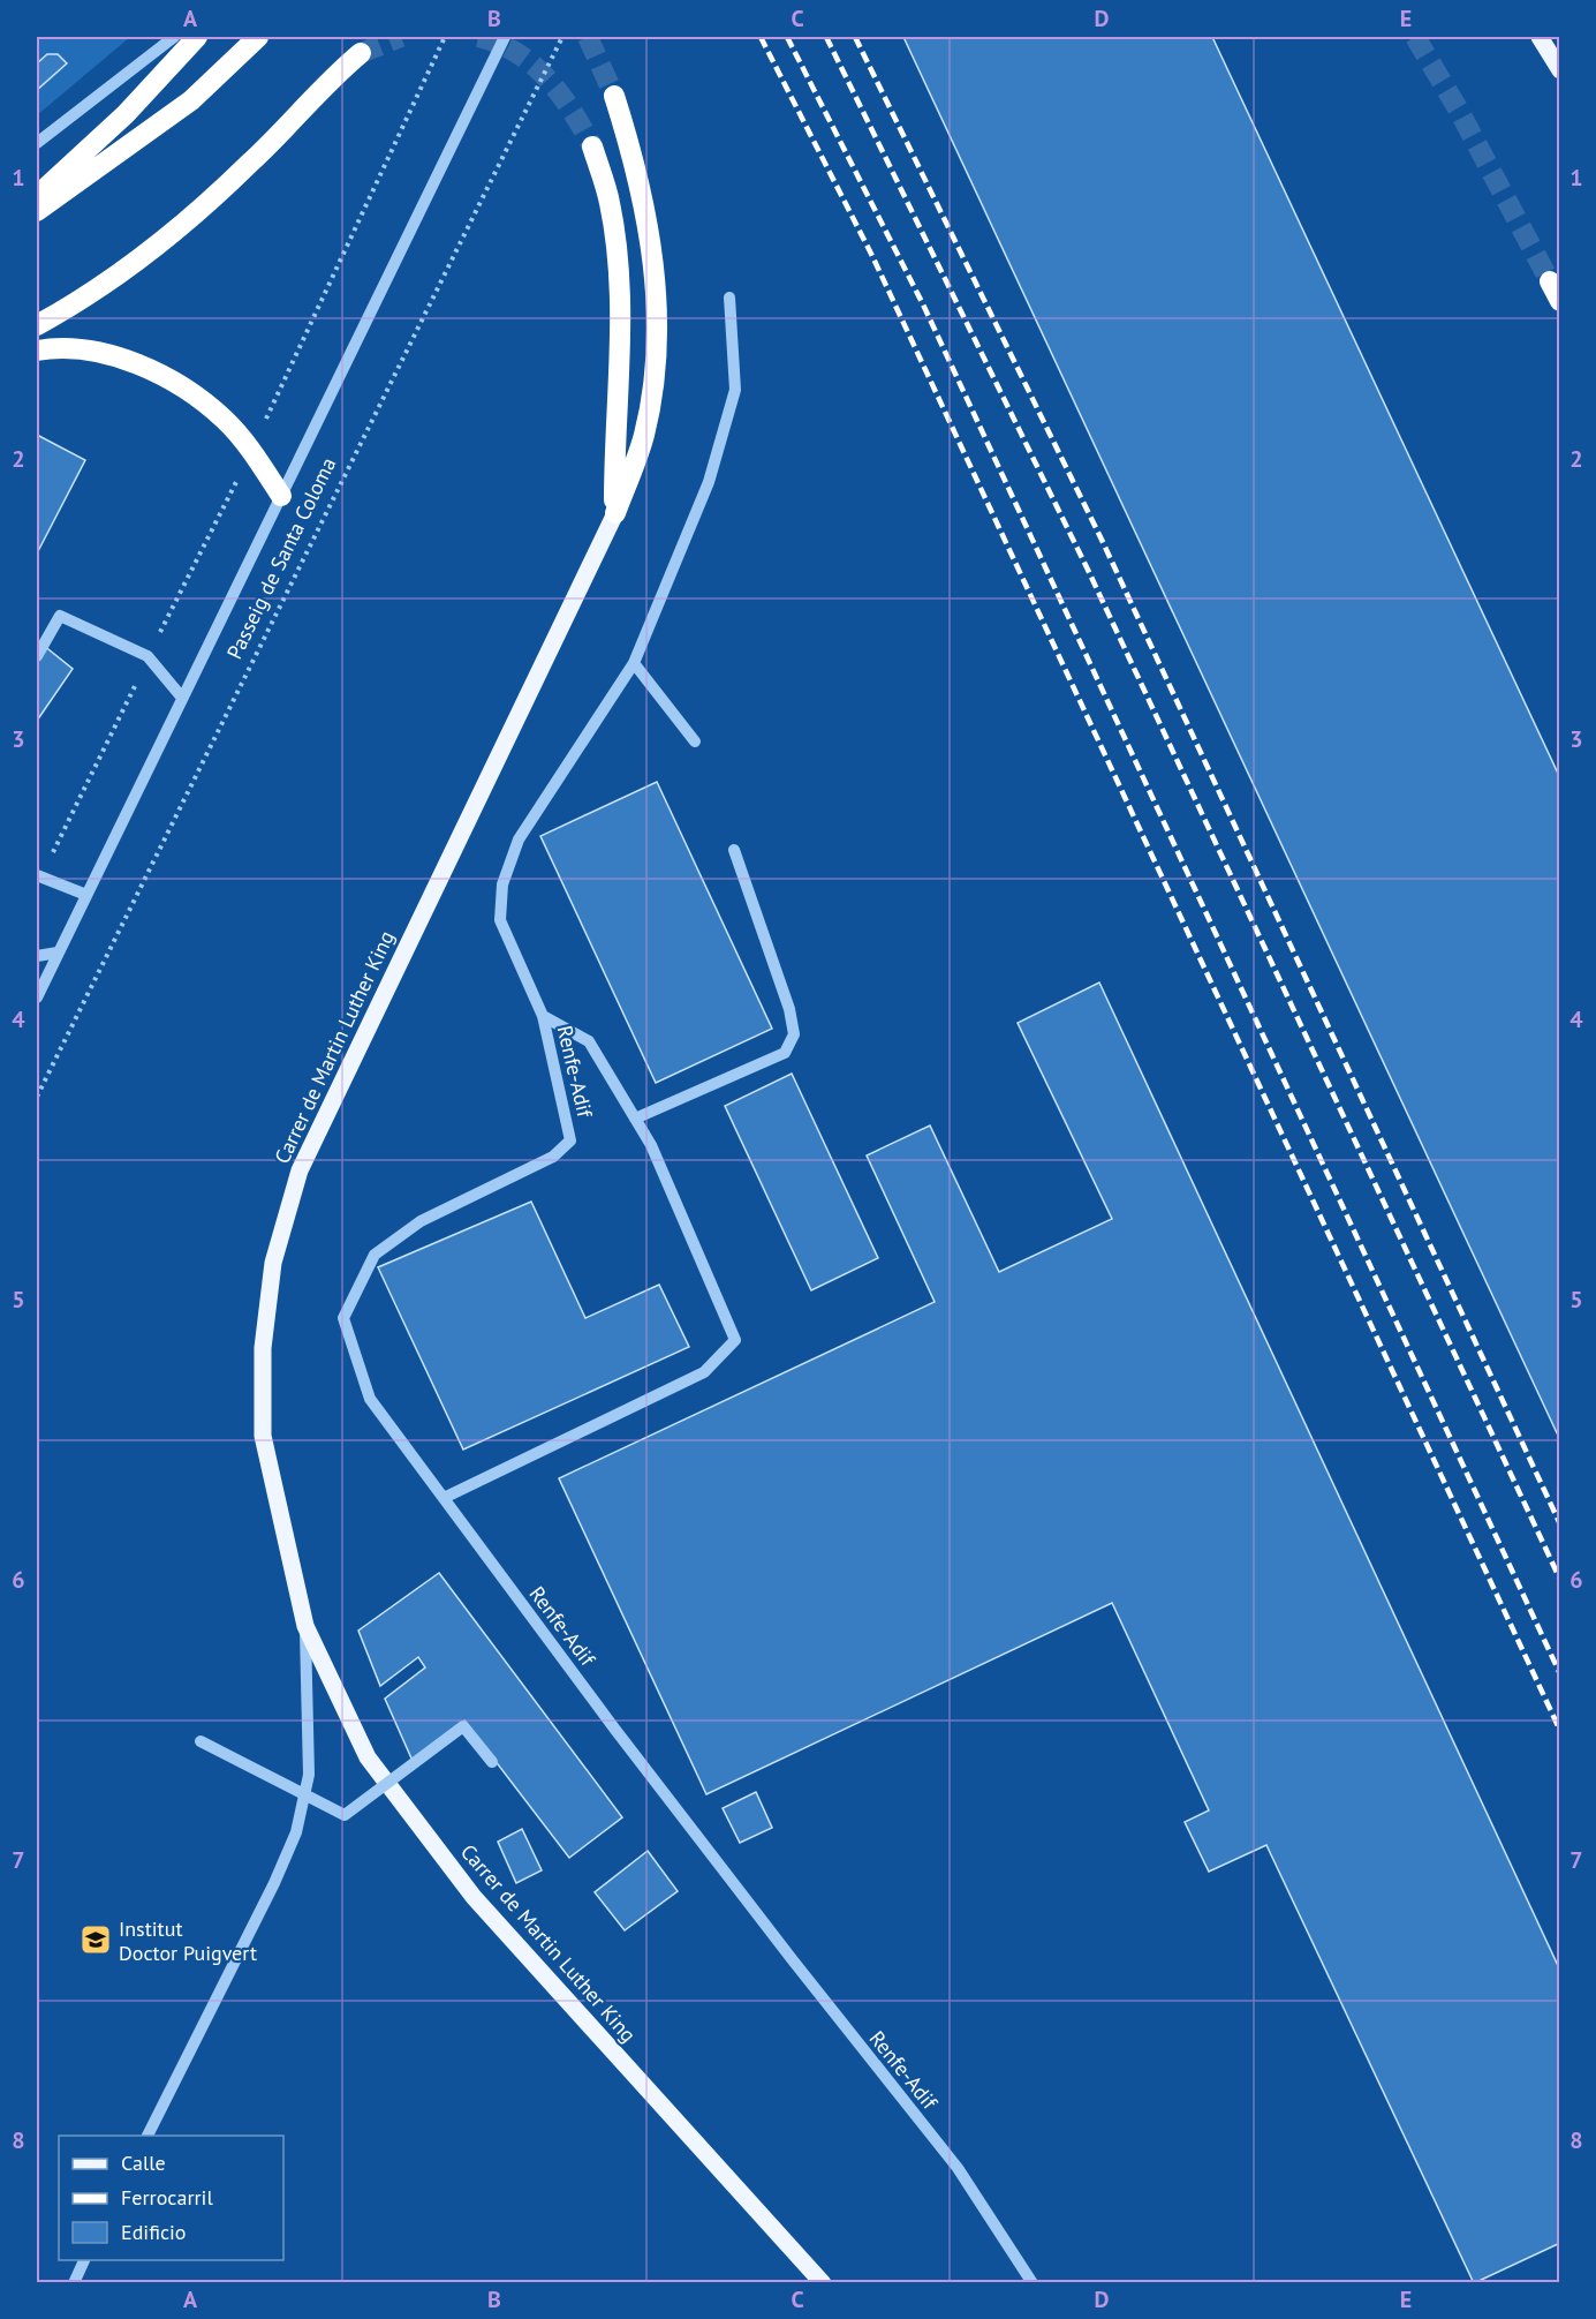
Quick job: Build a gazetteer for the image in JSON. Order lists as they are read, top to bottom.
{
  "streets": {
    "main road": ["Carrer de Martin Luther King"],
    "street": ["Passeig de Santa Coloma", "Renfe-Adif"]
  },
  "places": {
    "school or university": ["Institut Doctor Puigvert"]
  },
  "legend": ["Calle", "Ferrocarril", "Edificio"],
  "grid": {
    "columns": [
      "A",
      "B",
      "C",
      "D",
      "E"
    ],
    "rows": [
      "1",
      "2",
      "3",
      "4",
      "5",
      "6",
      "7",
      "8"
    ]
  }
}
